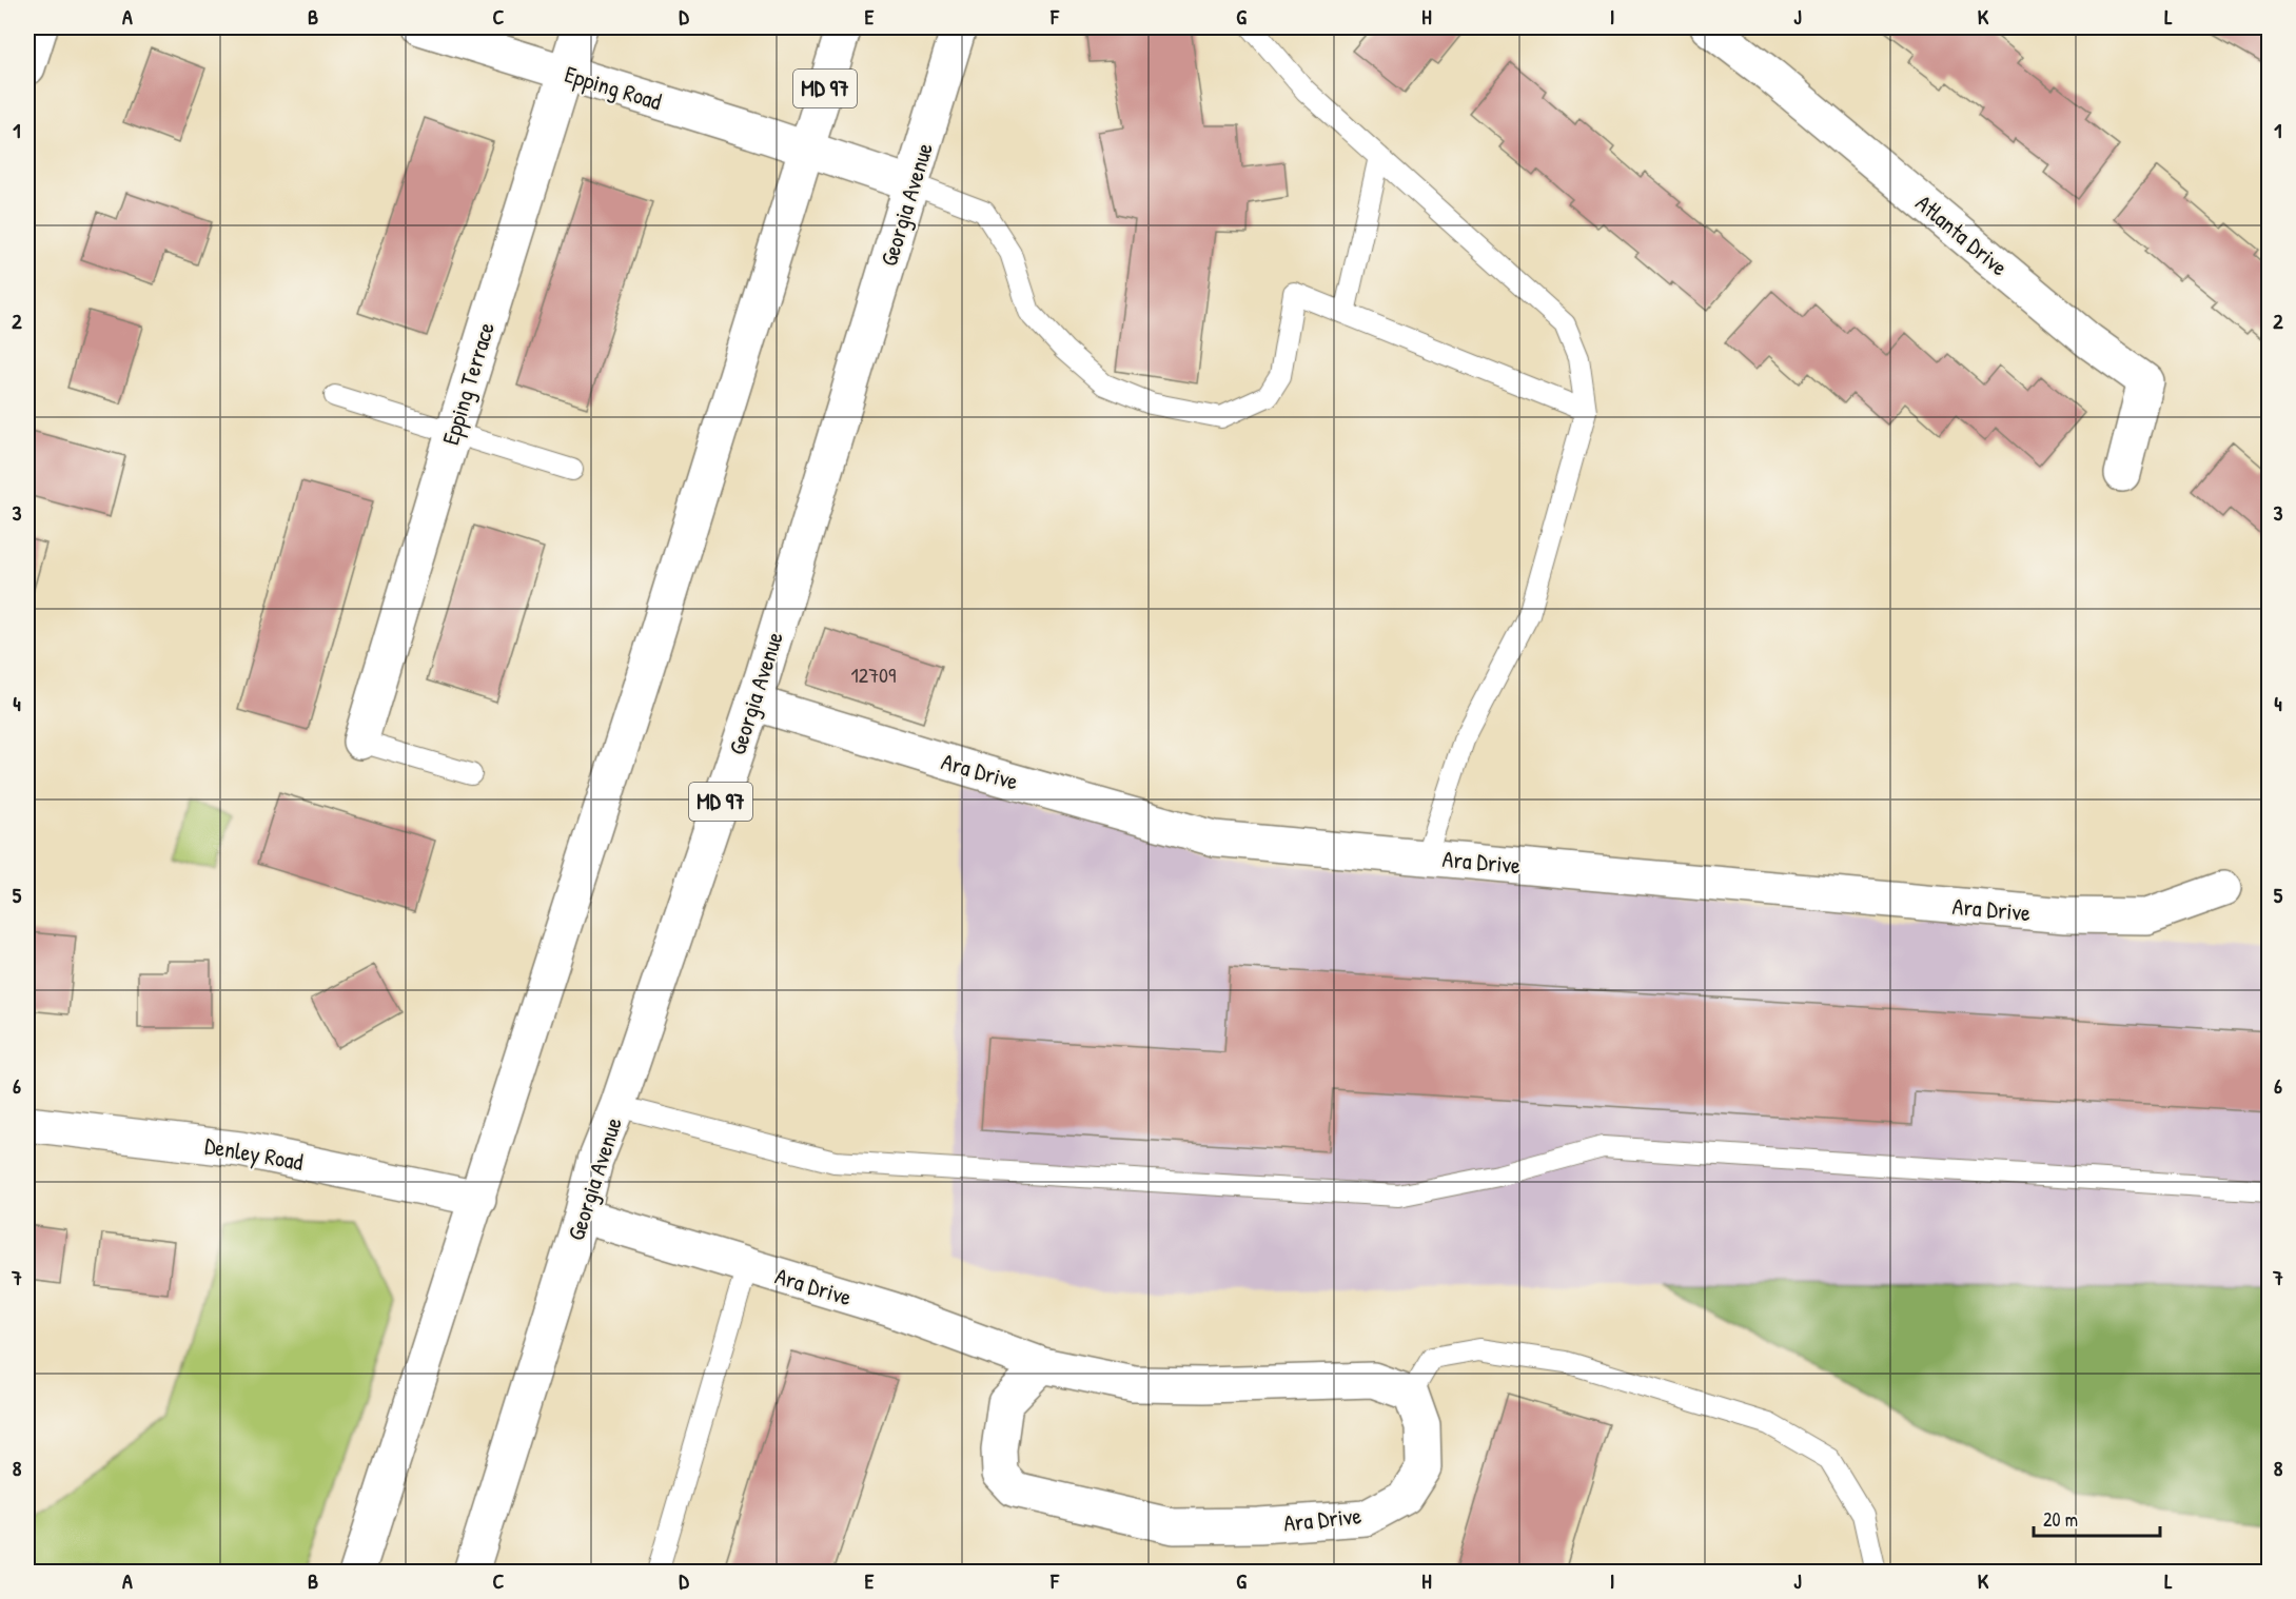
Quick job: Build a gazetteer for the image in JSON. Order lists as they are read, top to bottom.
{
  "streets": {
    "street": [
      "Epping Road",
      "MD 97",
      "Georgia Avenue",
      "Atlanta Drive",
      "Epping Terrace",
      "Ara Drive",
      "Denley Road"
    ]
  },
  "crossings": [
    ["Epping Road", "MD 97"],
    ["Epping Road", "Georgia Avenue"],
    ["Epping Road", "Epping Terrace"],
    ["MD 97", "Denley Road"],
    ["Georgia Avenue", "Ara Drive"]
  ],
  "house_numbers": ["12709"],
  "scale_bar": "20 m",
  "grid": {
    "columns": [
      "A",
      "B",
      "C",
      "D",
      "E",
      "F",
      "G",
      "H",
      "I",
      "J",
      "K",
      "L"
    ],
    "rows": [
      "1",
      "2",
      "3",
      "4",
      "5",
      "6",
      "7",
      "8"
    ]
  }
}
